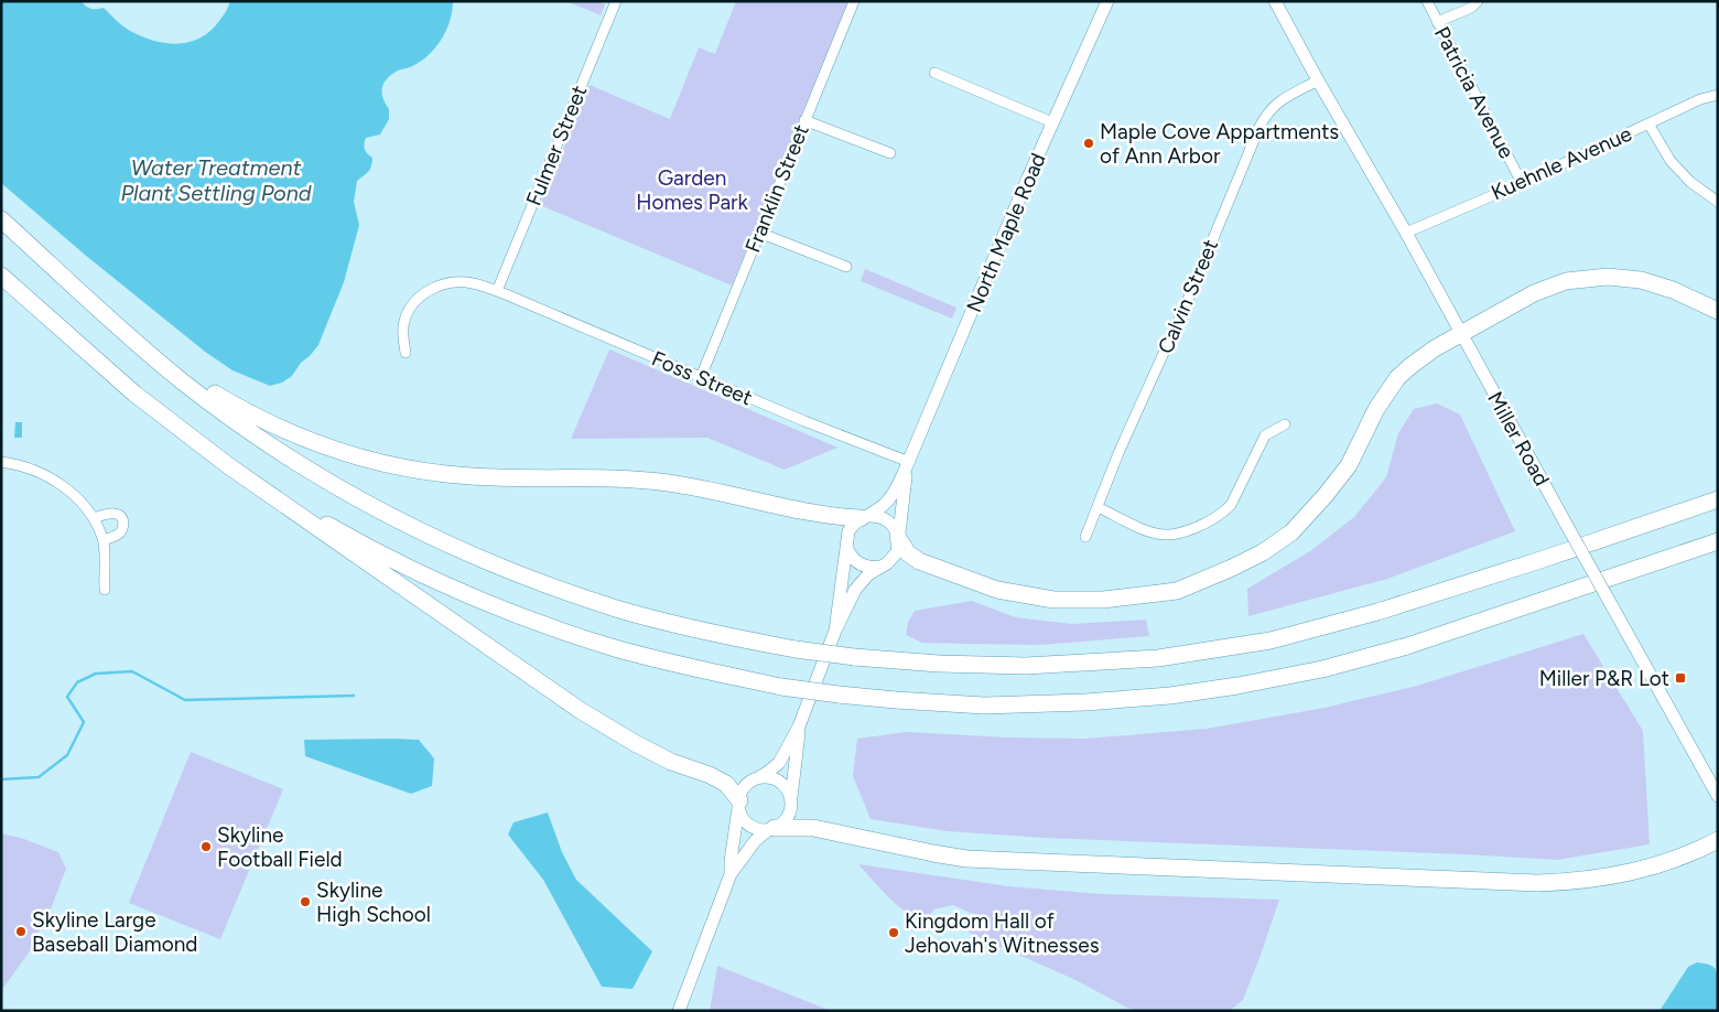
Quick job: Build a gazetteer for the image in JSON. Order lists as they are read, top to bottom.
{
  "streets": {
    "main road": ["North Maple Road", "Miller Road"],
    "street": [
      "Patricia Avenue",
      "Fulmer Street",
      "Kuehnle Avenue",
      "Franklin Street",
      "Calvin Street",
      "Foss Street"
    ]
  },
  "crossings": [
    ["Patricia Avenue", "Kuehnle Avenue"],
    ["Fulmer Street", "Foss Street"],
    ["Kuehnle Avenue", "Miller Road"],
    ["Franklin Street", "Foss Street"],
    ["North Maple Road", "Foss Street"],
    ["Calvin Street", "Miller Road"]
  ],
  "water": ["Water Treatment Plant Settling Pond"],
  "parks": ["Garden Homes Park"],
  "places": {
    "other": [
      "Maple Cove Appartments of Ann Arbor",
      "Skyline Football Field",
      "Skyline High School",
      "Skyline Large Baseball Diamond",
      "Kingdom Hall of Jehovah's Witnesses"
    ],
    "transit": ["Miller P&R Lot"]
  }
}
